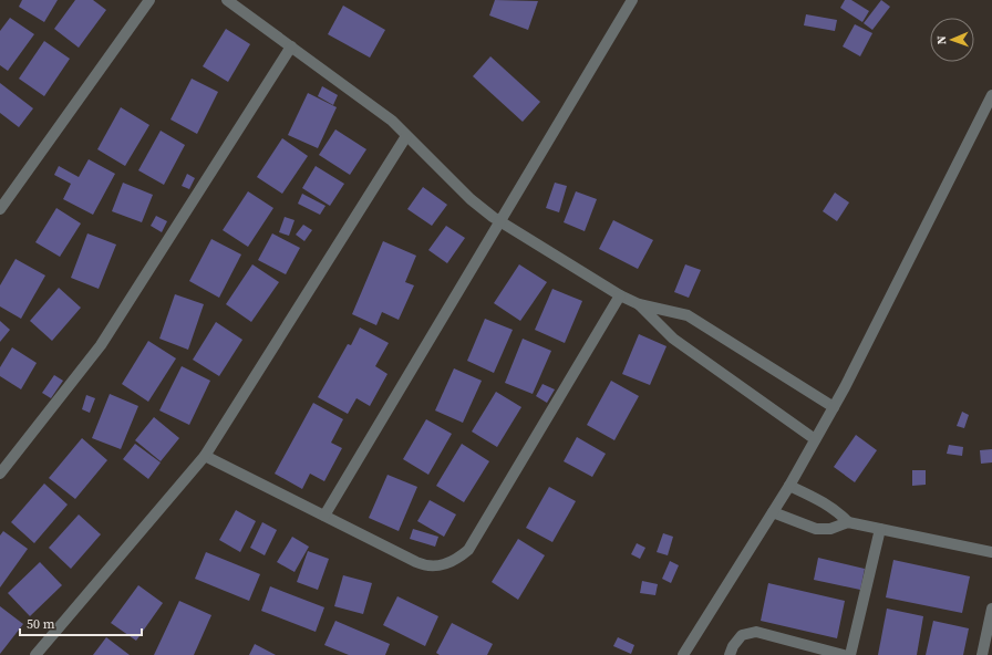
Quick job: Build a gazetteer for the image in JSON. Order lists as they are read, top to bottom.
{
  "scale_bar": "50 m",
  "north": "left"
}
